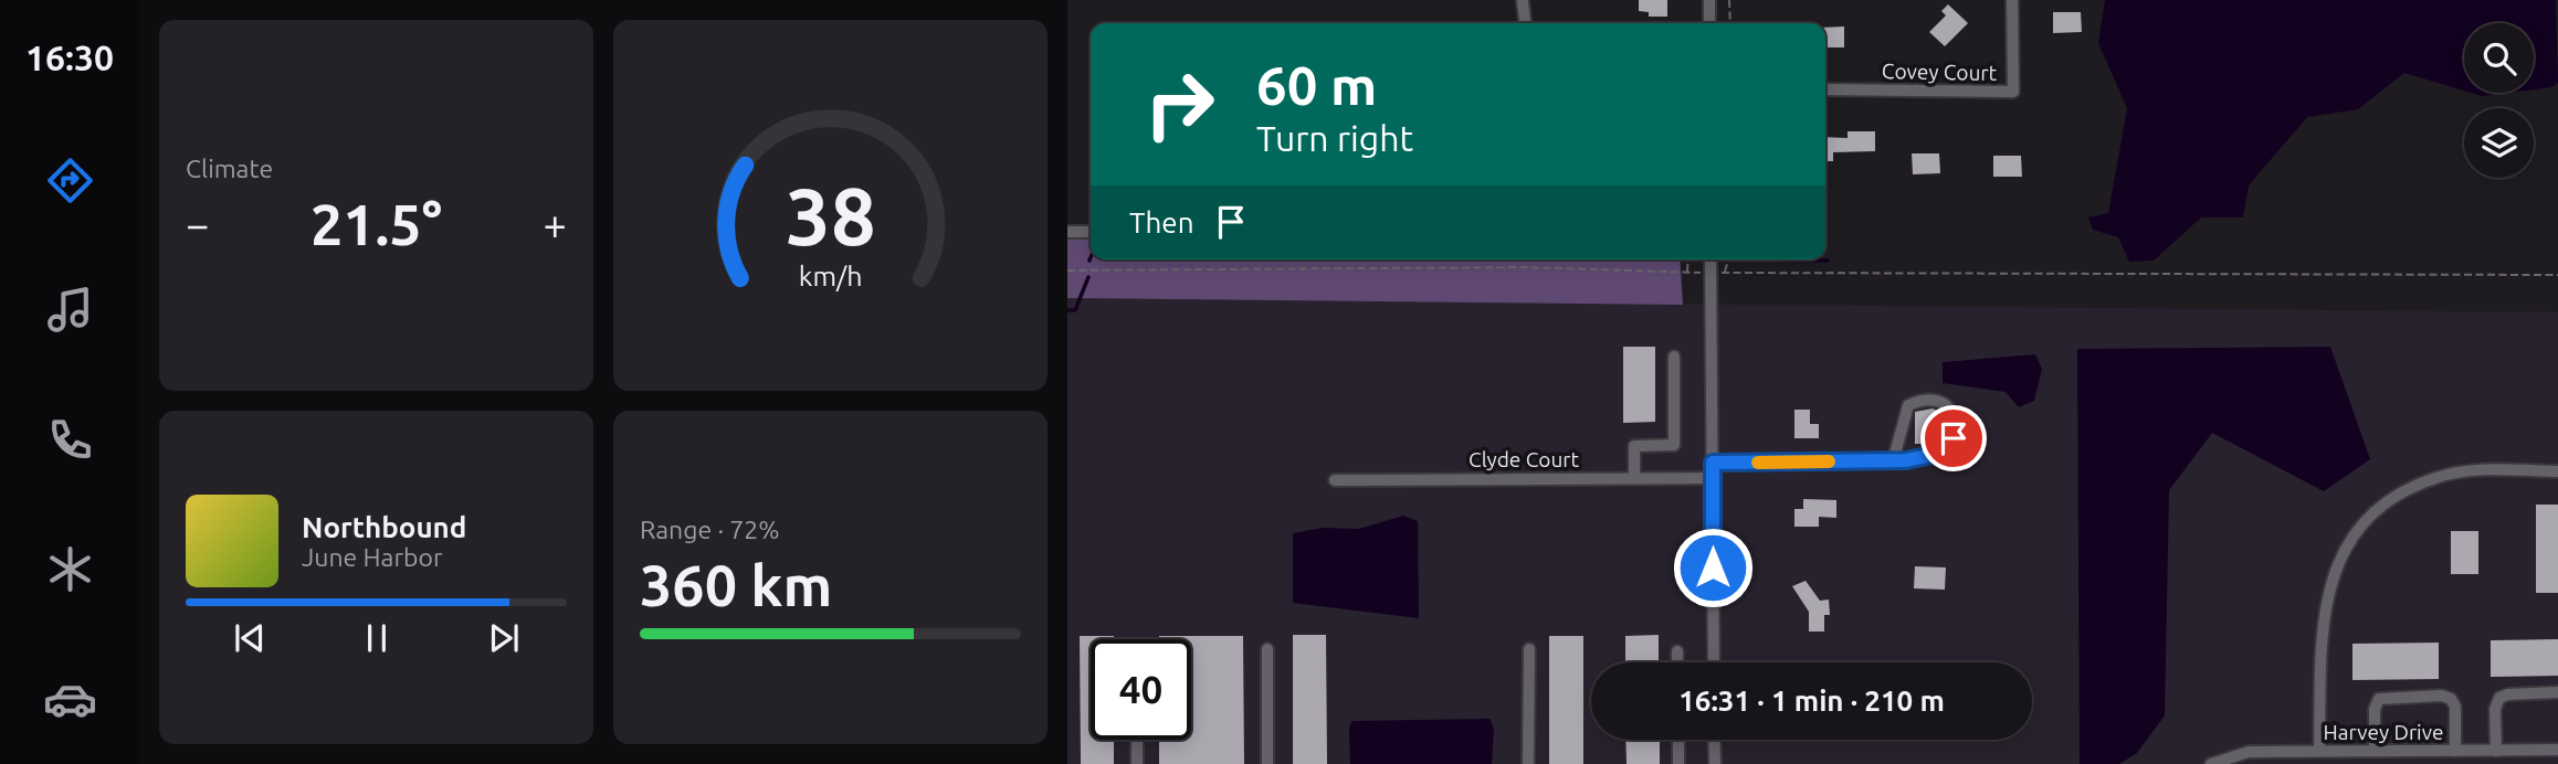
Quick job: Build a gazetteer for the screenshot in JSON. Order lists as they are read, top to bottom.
{
  "streets": {
    "street": ["Covey Court", "Clyde Court", "Harvey Drive"]
  },
  "page": {
    "tabs": "16:30",
    "tile": [
      "Climate",
      ["Range · 72%", "360 km"]
    ],
    "turn": ["60 m", "Turn right"],
    "then": "Then",
    "heat": ["−", "21.5°", "+"],
    "song": ["Northbound", "June Harbor"],
    "limit": "40",
    "trip": "16:31 · 1 min · 210 m",
    "gauge": ["38", "km/h"]
  }
}
